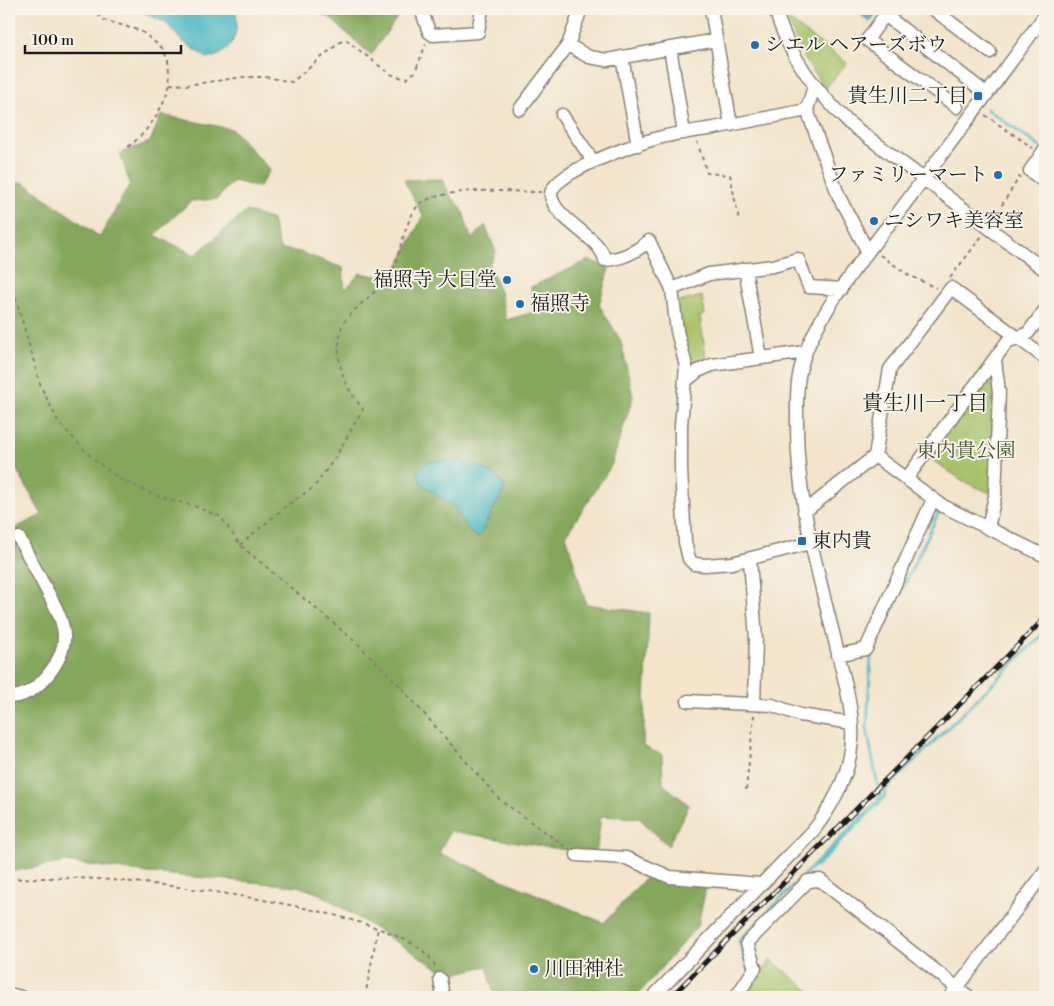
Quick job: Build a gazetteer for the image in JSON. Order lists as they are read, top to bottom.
{
  "districts": ["貴生川一丁目"],
  "parks": ["東内貴公園"],
  "places": {
    "other": [
      "シエル ヘアーズボウ",
      "ファミリーマート",
      "ニシワキ美容室",
      "福照寺 大日堂",
      "福照寺",
      "川田神社"
    ],
    "transit": ["貴生川二丁目", "東内貴"]
  },
  "scale_bar": "100 m"
}
